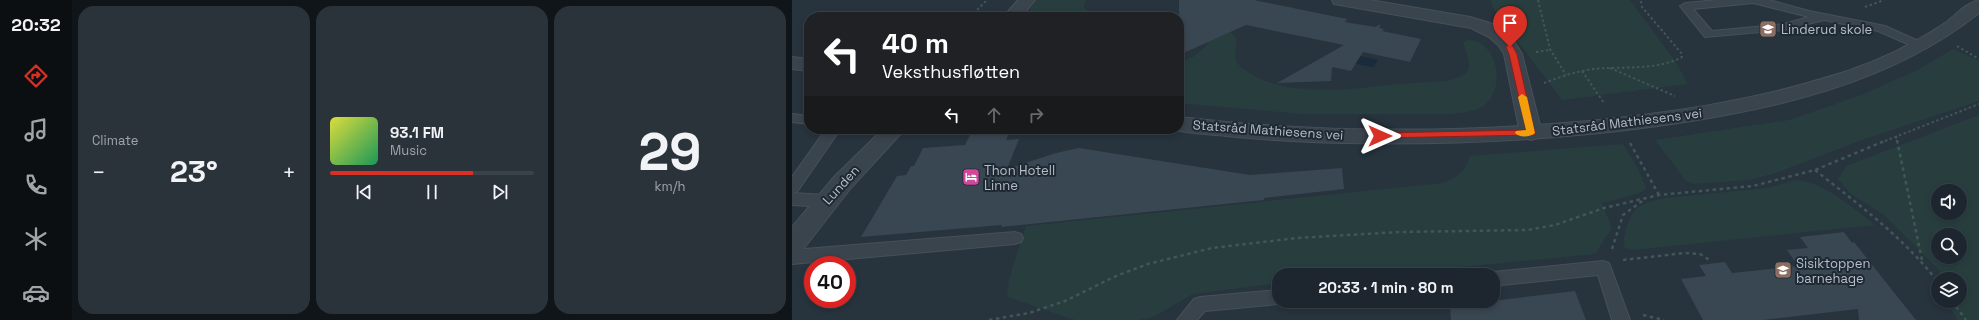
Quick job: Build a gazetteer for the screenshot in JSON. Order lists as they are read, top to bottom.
{
  "streets": {
    "street": ["Statsråd Mathiesens vei", "Lunden"]
  },
  "places": {
    "school or university": ["Linderud skole", "Sisiktoppen barnehage"],
    "hotel": ["Thon Hotell Linne"]
  },
  "page": {
    "tabs": "20:32",
    "tile": [
      "Climate",
      ["29", "km/h"]
    ],
    "turn": ["40 m", "Veksthusfløtten"],
    "song": ["93.1 FM", "Music"],
    "heat": ["−", "23°", "+"],
    "limit": "40",
    "trip": "20:33 · 1 min · 80 m"
  }
}
